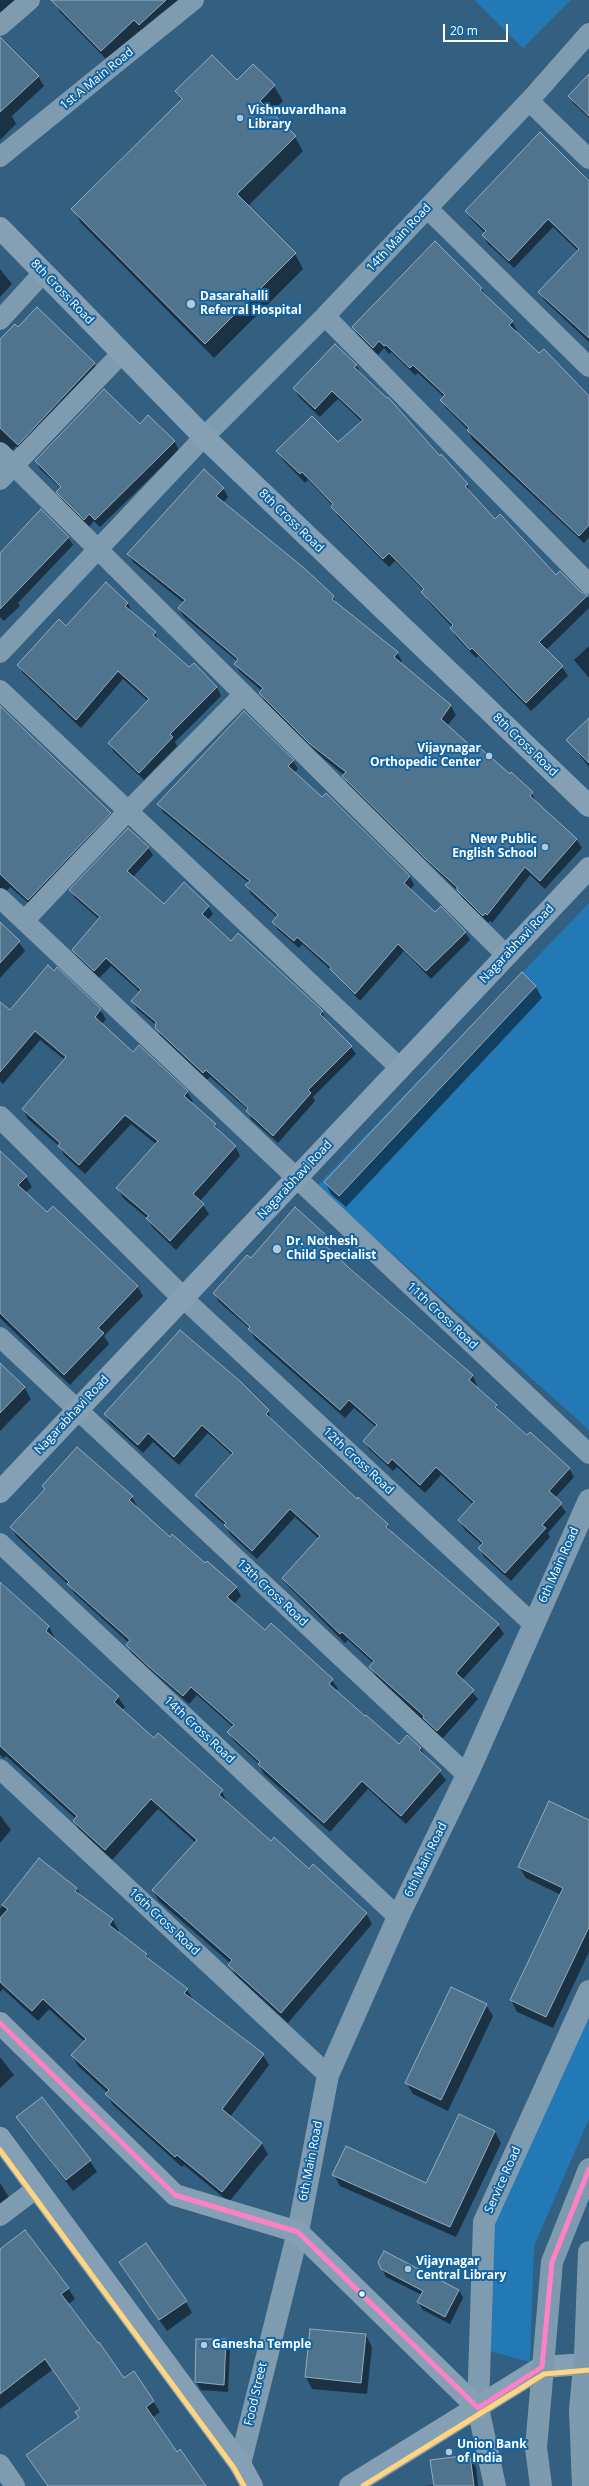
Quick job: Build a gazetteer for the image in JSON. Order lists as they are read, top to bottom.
{
  "streets": {
    "main road": ["8th Cross Road", "Nagarabhavi Road"],
    "street": [
      "1st A Main Road",
      "14th Main Road",
      "11th Cross Road",
      "12th Cross Road",
      "6th Main Road",
      "13th Cross Road",
      "14th Cross Road",
      "16th Cross Road",
      "Service Road",
      "Food Street"
    ]
  },
  "crossings": [
    ["14th Main Road", "8th Cross Road"],
    ["Nagarabhavi Road", "11th Cross Road"],
    ["Nagarabhavi Road", "12th Cross Road"],
    ["Nagarabhavi Road", "13th Cross Road"],
    ["12th Cross Road", "6th Main Road"],
    ["6th Main Road", "13th Cross Road"],
    ["6th Main Road", "14th Cross Road"],
    ["6th Main Road", "16th Cross Road"],
    ["6th Main Road", "Food Street"]
  ],
  "places": [
    "Vishnuvardhana Library",
    "Dasarahalli Referral Hospital",
    "Vijaynagar Orthopedic Center",
    "New Public English School",
    "Dr. Nothesh Child Specialist",
    "Vijaynagar Central Library",
    "Ganesha Temple",
    "Union Bank of India"
  ],
  "scale_bar": "20 m"
}
